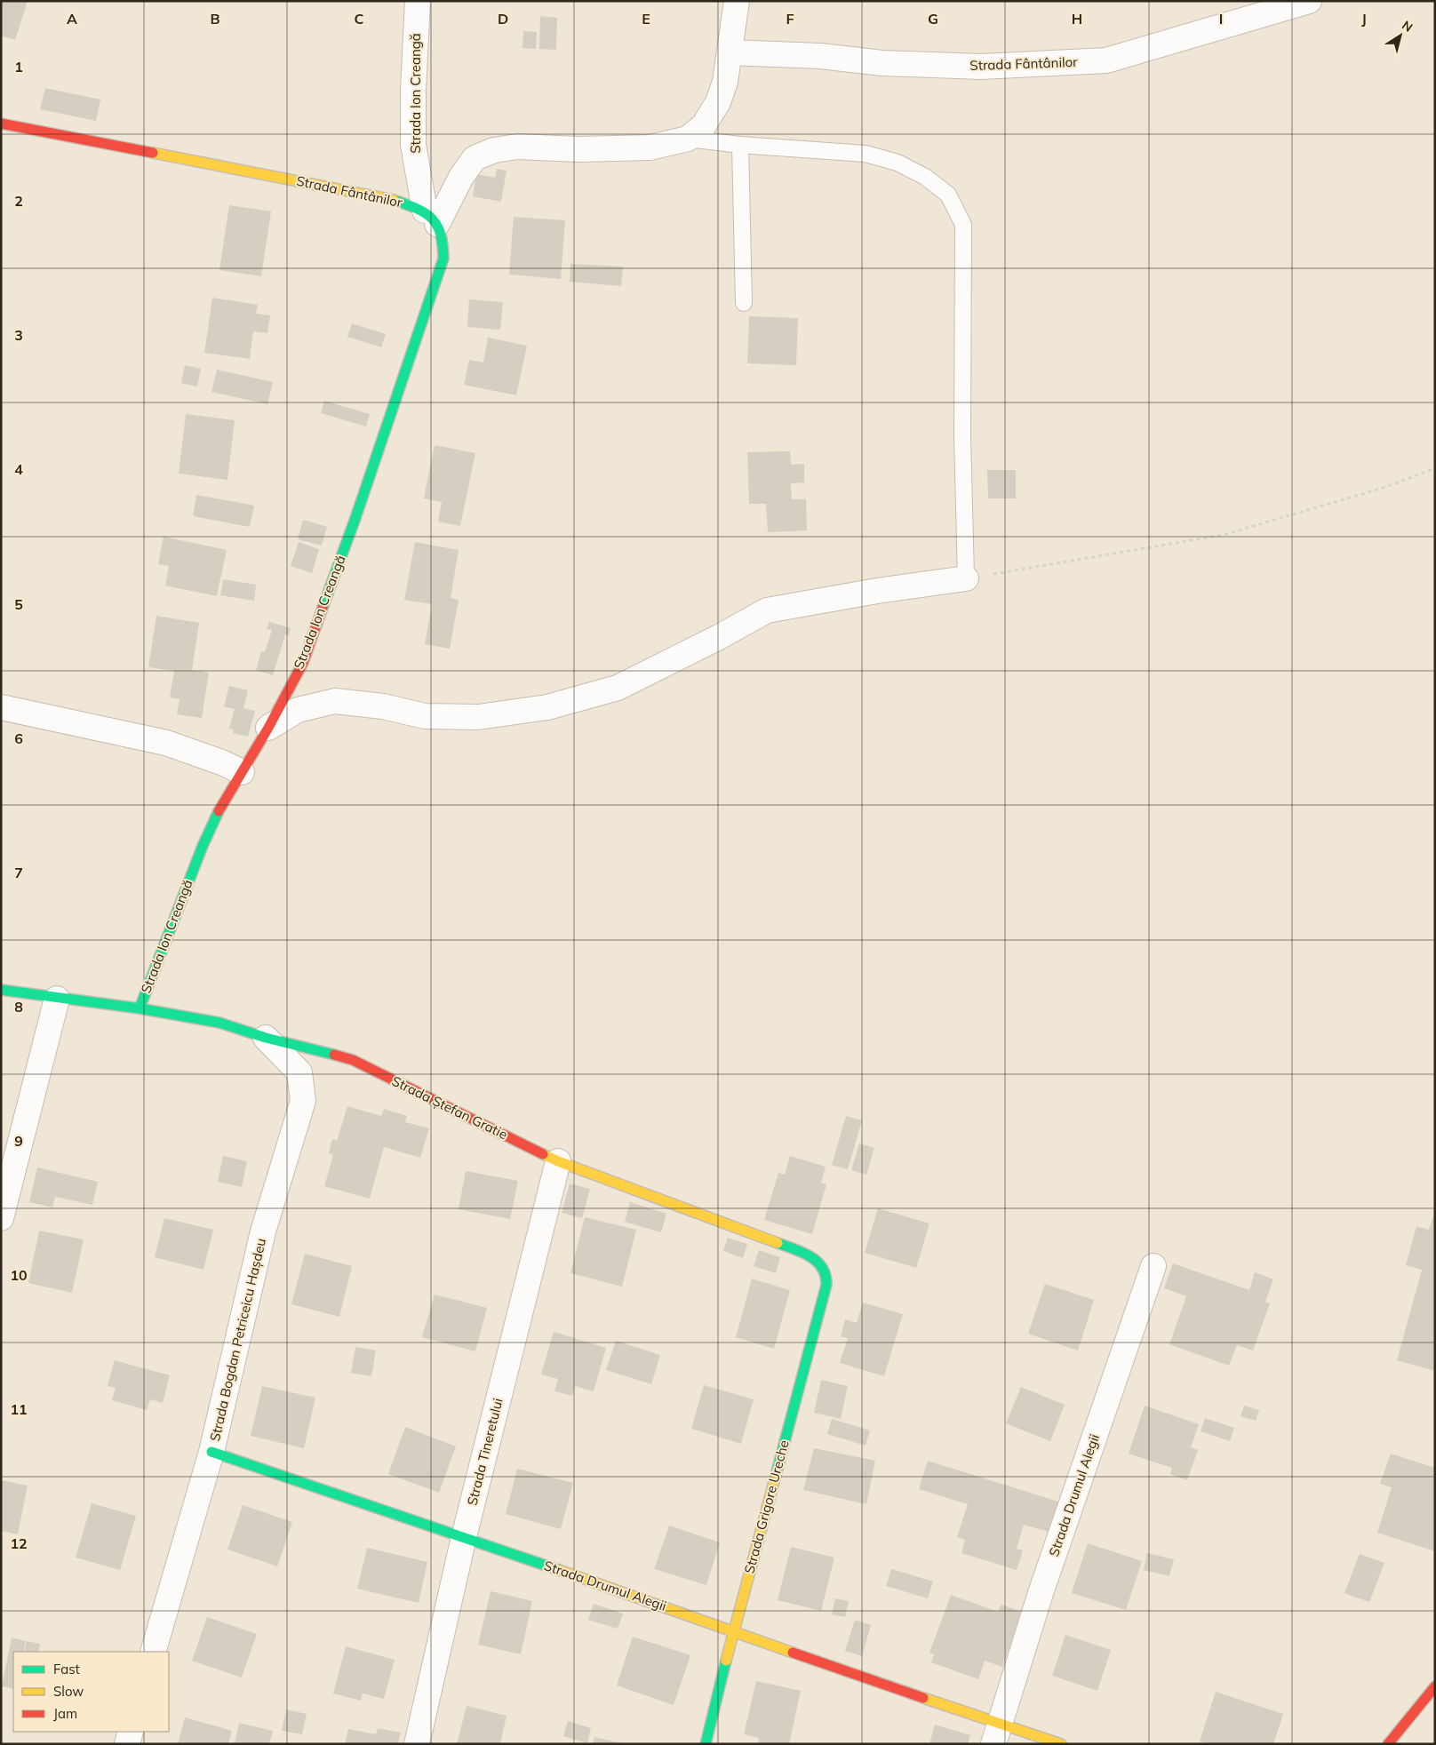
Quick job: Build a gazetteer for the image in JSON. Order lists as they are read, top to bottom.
{
  "streets": {
    "street": [
      "Strada Fântânilor",
      "Strada Ion Creangă",
      "Strada Ștefan Gratie",
      "Strada Bogdan Petriceicu Hașdeu",
      "Strada Tineretului",
      "Strada Drumul Alegii",
      "Strada Grigore Ureche"
    ]
  },
  "crossings": [
    ["Strada Fântânilor", "Strada Ion Creangă"],
    ["Strada Ion Creangă", "Strada Ștefan Gratie"],
    ["Strada Ștefan Gratie", "Strada Bogdan Petriceicu Hașdeu"],
    ["Strada Ștefan Gratie", "Strada Tineretului"],
    ["Strada Ștefan Gratie", "Strada Grigore Ureche"],
    ["Strada Bogdan Petriceicu Hașdeu", "Strada Drumul Alegii"],
    ["Strada Tineretului", "Strada Drumul Alegii"],
    ["Strada Drumul Alegii", "Strada Grigore Ureche"]
  ],
  "legend": ["Fast", "Slow", "Jam"],
  "north": "top right",
  "grid": {
    "columns": [
      "A",
      "B",
      "C",
      "D",
      "E",
      "F",
      "G",
      "H",
      "I",
      "J"
    ],
    "rows": [
      "1",
      "2",
      "3",
      "4",
      "5",
      "6",
      "7",
      "8",
      "9",
      "10",
      "11",
      "12"
    ]
  }
}
